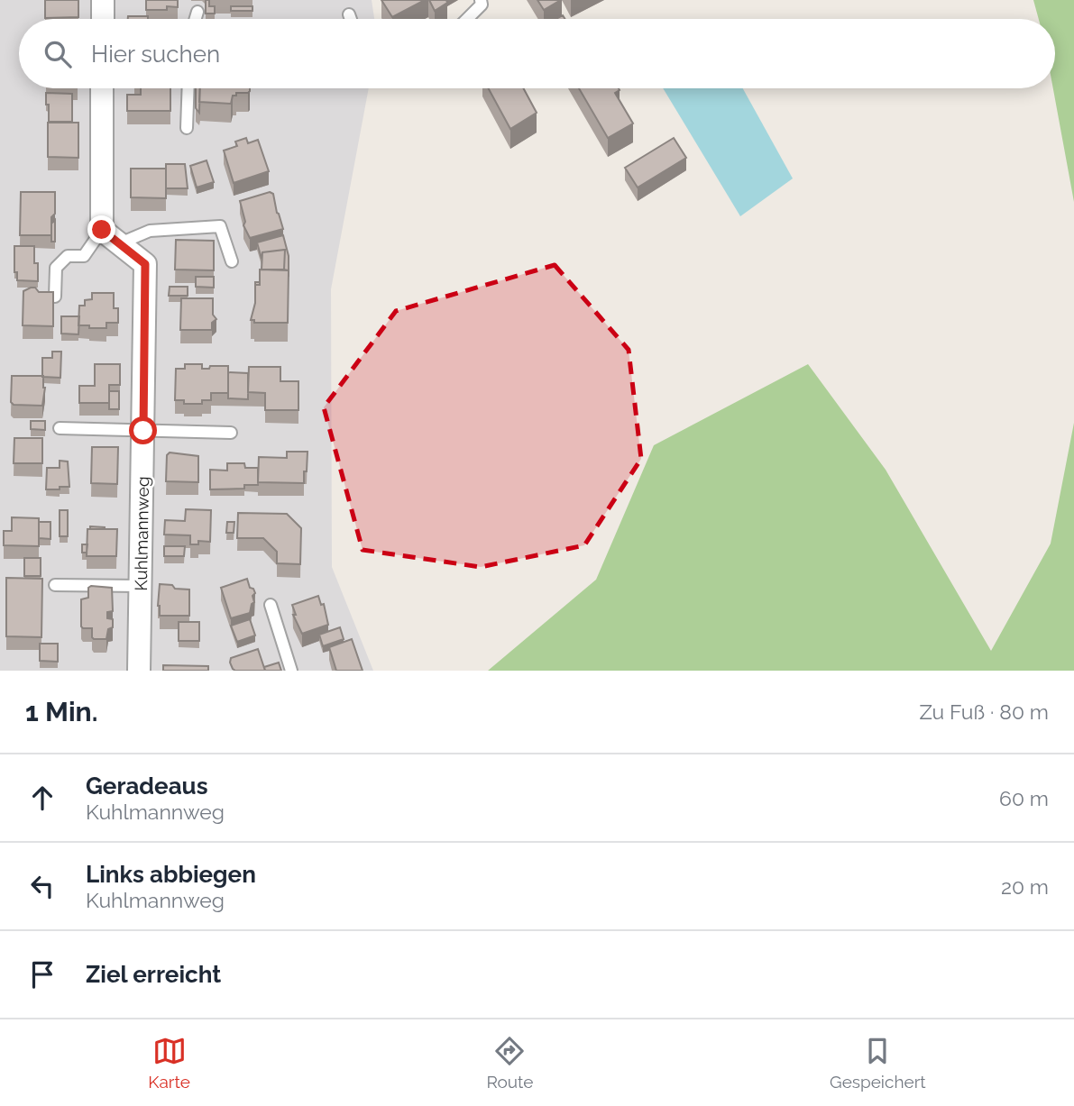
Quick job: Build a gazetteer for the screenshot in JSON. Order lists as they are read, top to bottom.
{
  "streets": {
    "street": ["Kuhlmannweg"]
  },
  "page": {
    "search": "Hier suchen",
    "heading": ["1 Min.", "Zu Fuß · 80 m"],
    "list": [
      ["Geradeaus", "Kuhlmannweg", "60 m"],
      ["Links abbiegen", "Kuhlmannweg", "20 m"],
      "Ziel erreicht"
    ],
    "nav": ["Karte", "Route", "Gespeichert"]
  }
}
